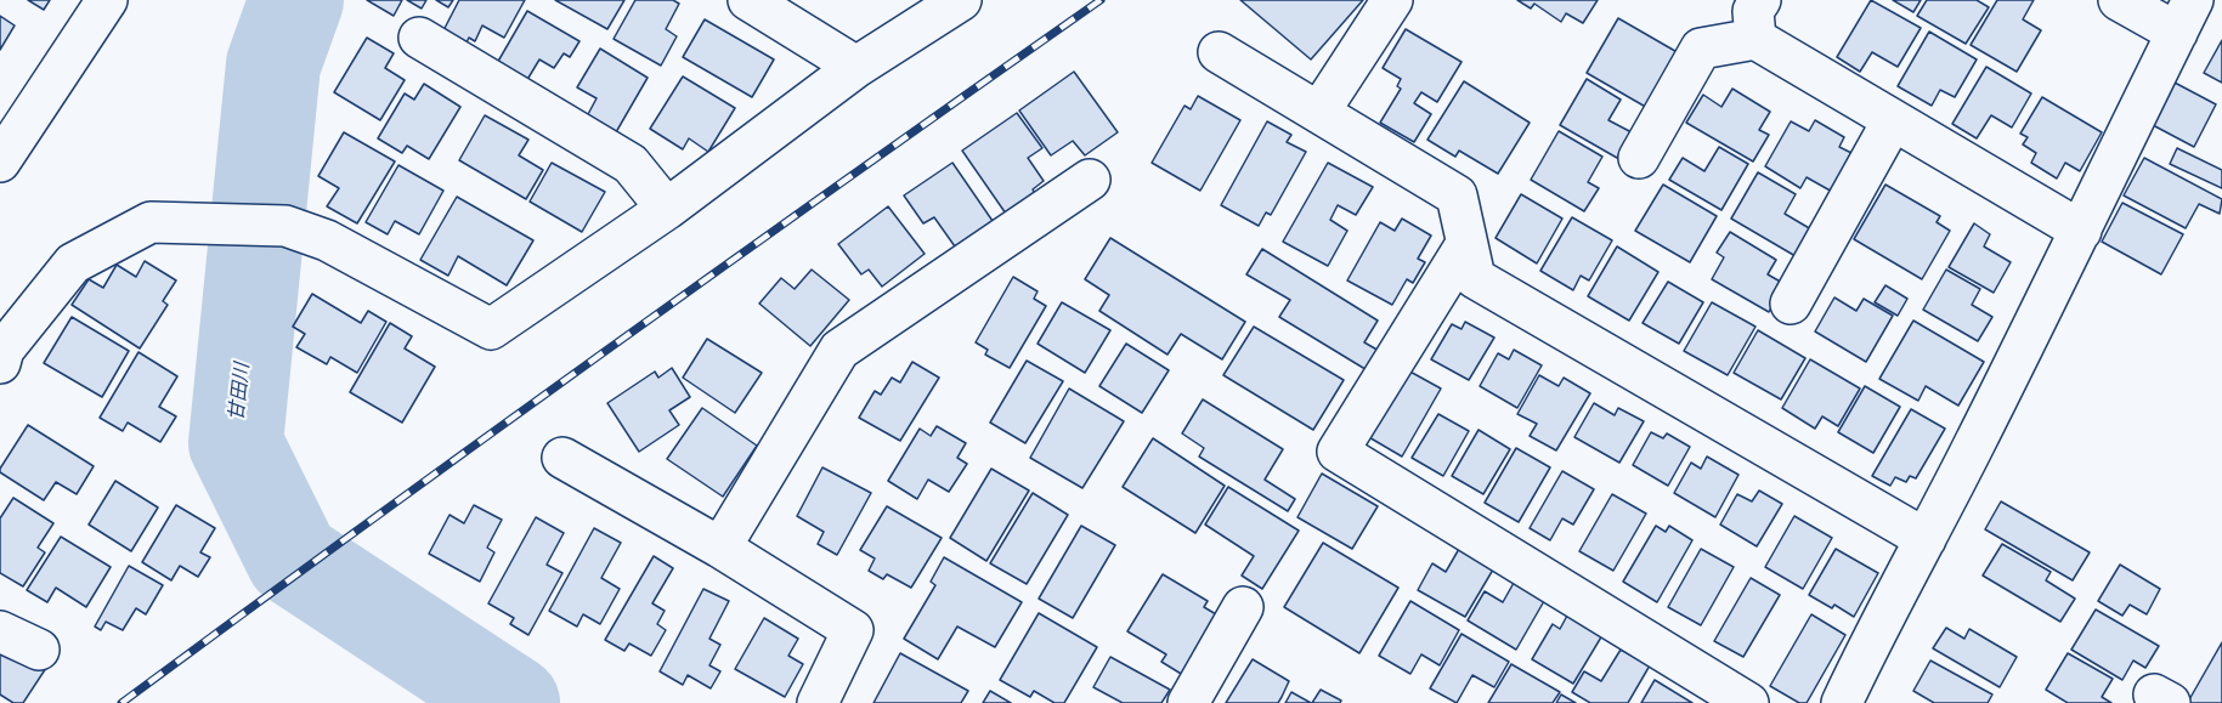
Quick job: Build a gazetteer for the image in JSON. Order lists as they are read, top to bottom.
{
  "water": ["甘田川"]
}
